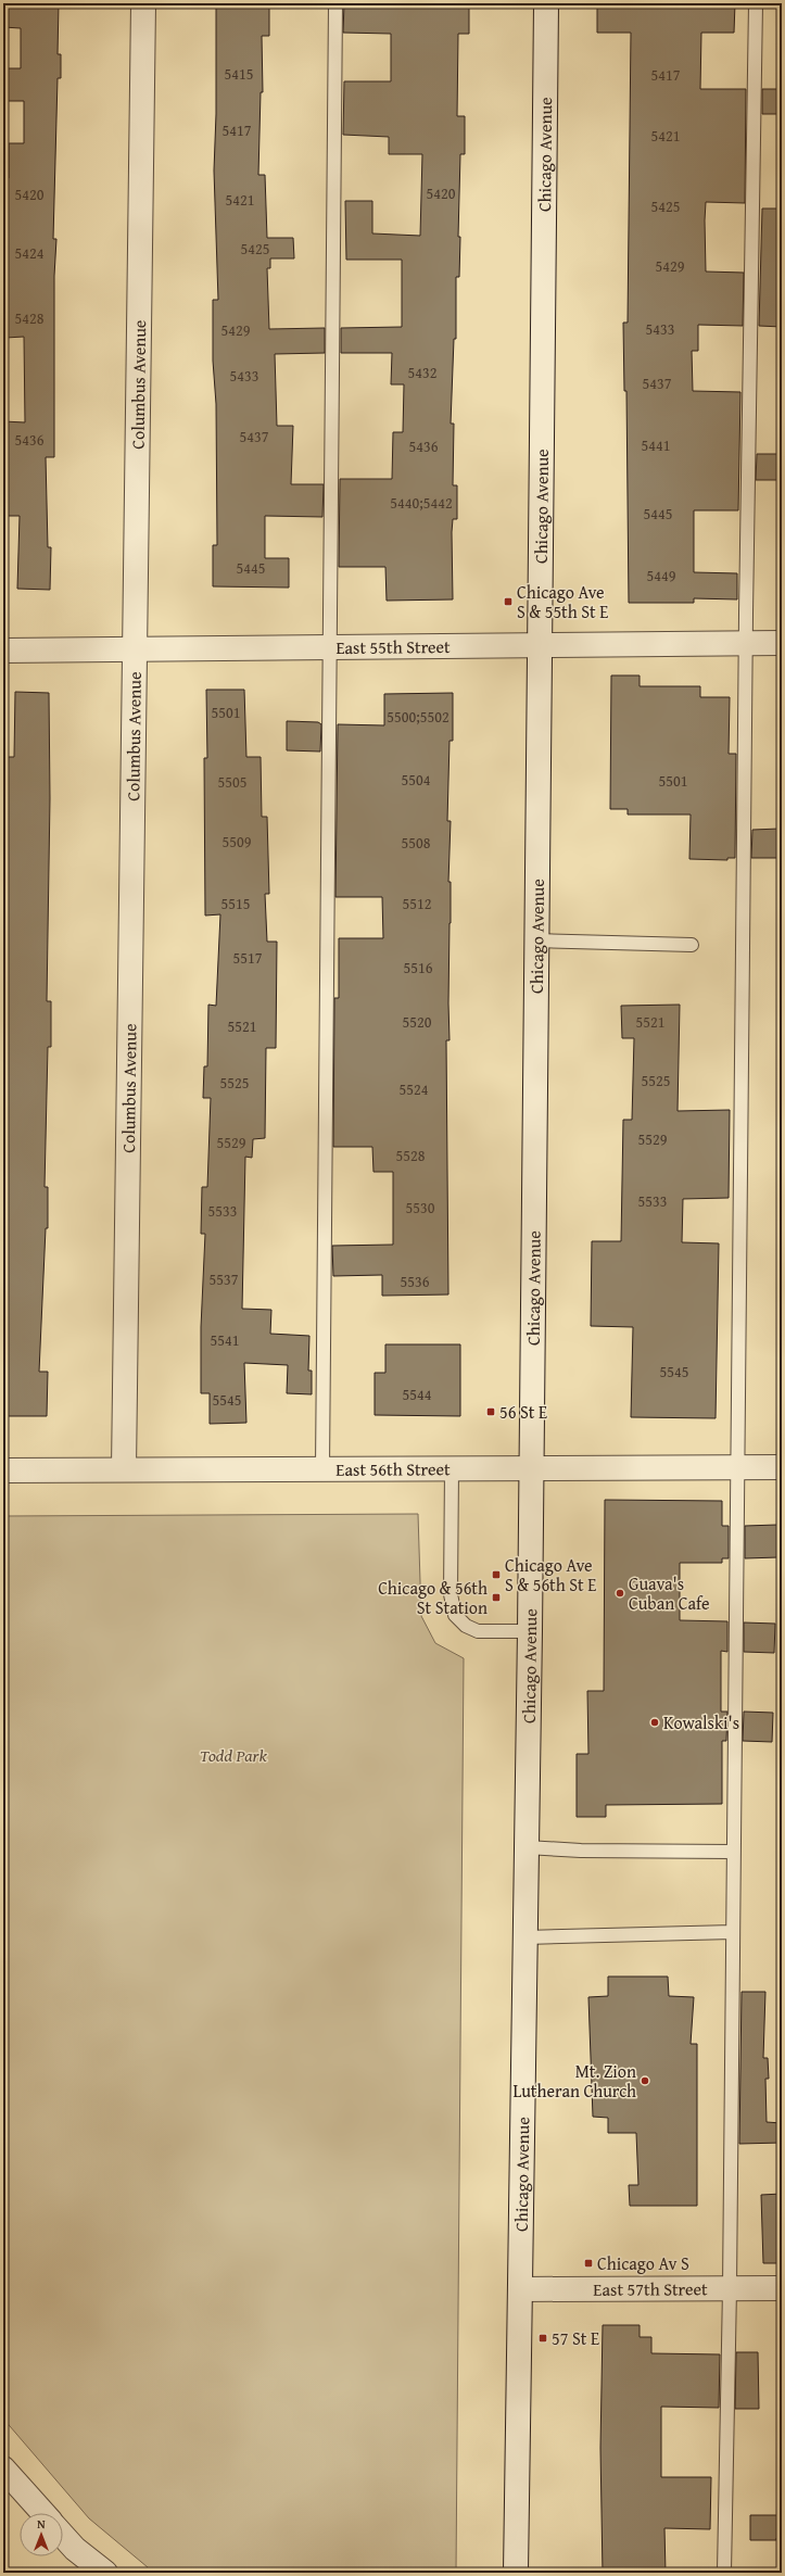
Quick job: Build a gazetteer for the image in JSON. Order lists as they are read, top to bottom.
{
  "streets": {
    "street": [
      "Chicago Avenue",
      "Columbus Avenue",
      "East 55th Street",
      "East 56th Street",
      "East 57th Street"
    ]
  },
  "crossings": [
    ["Chicago Avenue", "East 55th Street"],
    ["Chicago Avenue", "East 56th Street"],
    ["Chicago Avenue", "East 57th Street"],
    ["Columbus Avenue", "East 55th Street"],
    ["Columbus Avenue", "East 56th Street"]
  ],
  "parks": ["Todd Park"],
  "places": {
    "transit": [
      "Chicago Ave S & 55th St E",
      "56 St E",
      "Chicago Ave S & 56th St E",
      "Chicago & 56th St Station",
      "Chicago Av S",
      "57 St E"
    ],
    "other": ["Guava's Cuban Cafe", "Kowalski's", "Mt. Zion Lutheran Church"]
  },
  "house_numbers": [
    "5415",
    "5417",
    "5417",
    "5421",
    "5420",
    "5420",
    "5421",
    "5425",
    "5425",
    "5424",
    "5429",
    "5428",
    "5433",
    "5429",
    "5432",
    "5433",
    "5437",
    "5437",
    "5436",
    "5441",
    "5436",
    "5440;5442",
    "5445",
    "5445",
    "5449",
    "5501",
    "5500;5502",
    "5504",
    "5501",
    "5505",
    "5509",
    "5508",
    "5515",
    "5512",
    "5517",
    "5516",
    "5520",
    "5521",
    "5521",
    "5525",
    "5525",
    "5524",
    "5529",
    "5529",
    "5528",
    "5533",
    "5530",
    "5533",
    "5537",
    "5536",
    "5541",
    "5545",
    "5544",
    "5545"
  ],
  "north": "top"
}
